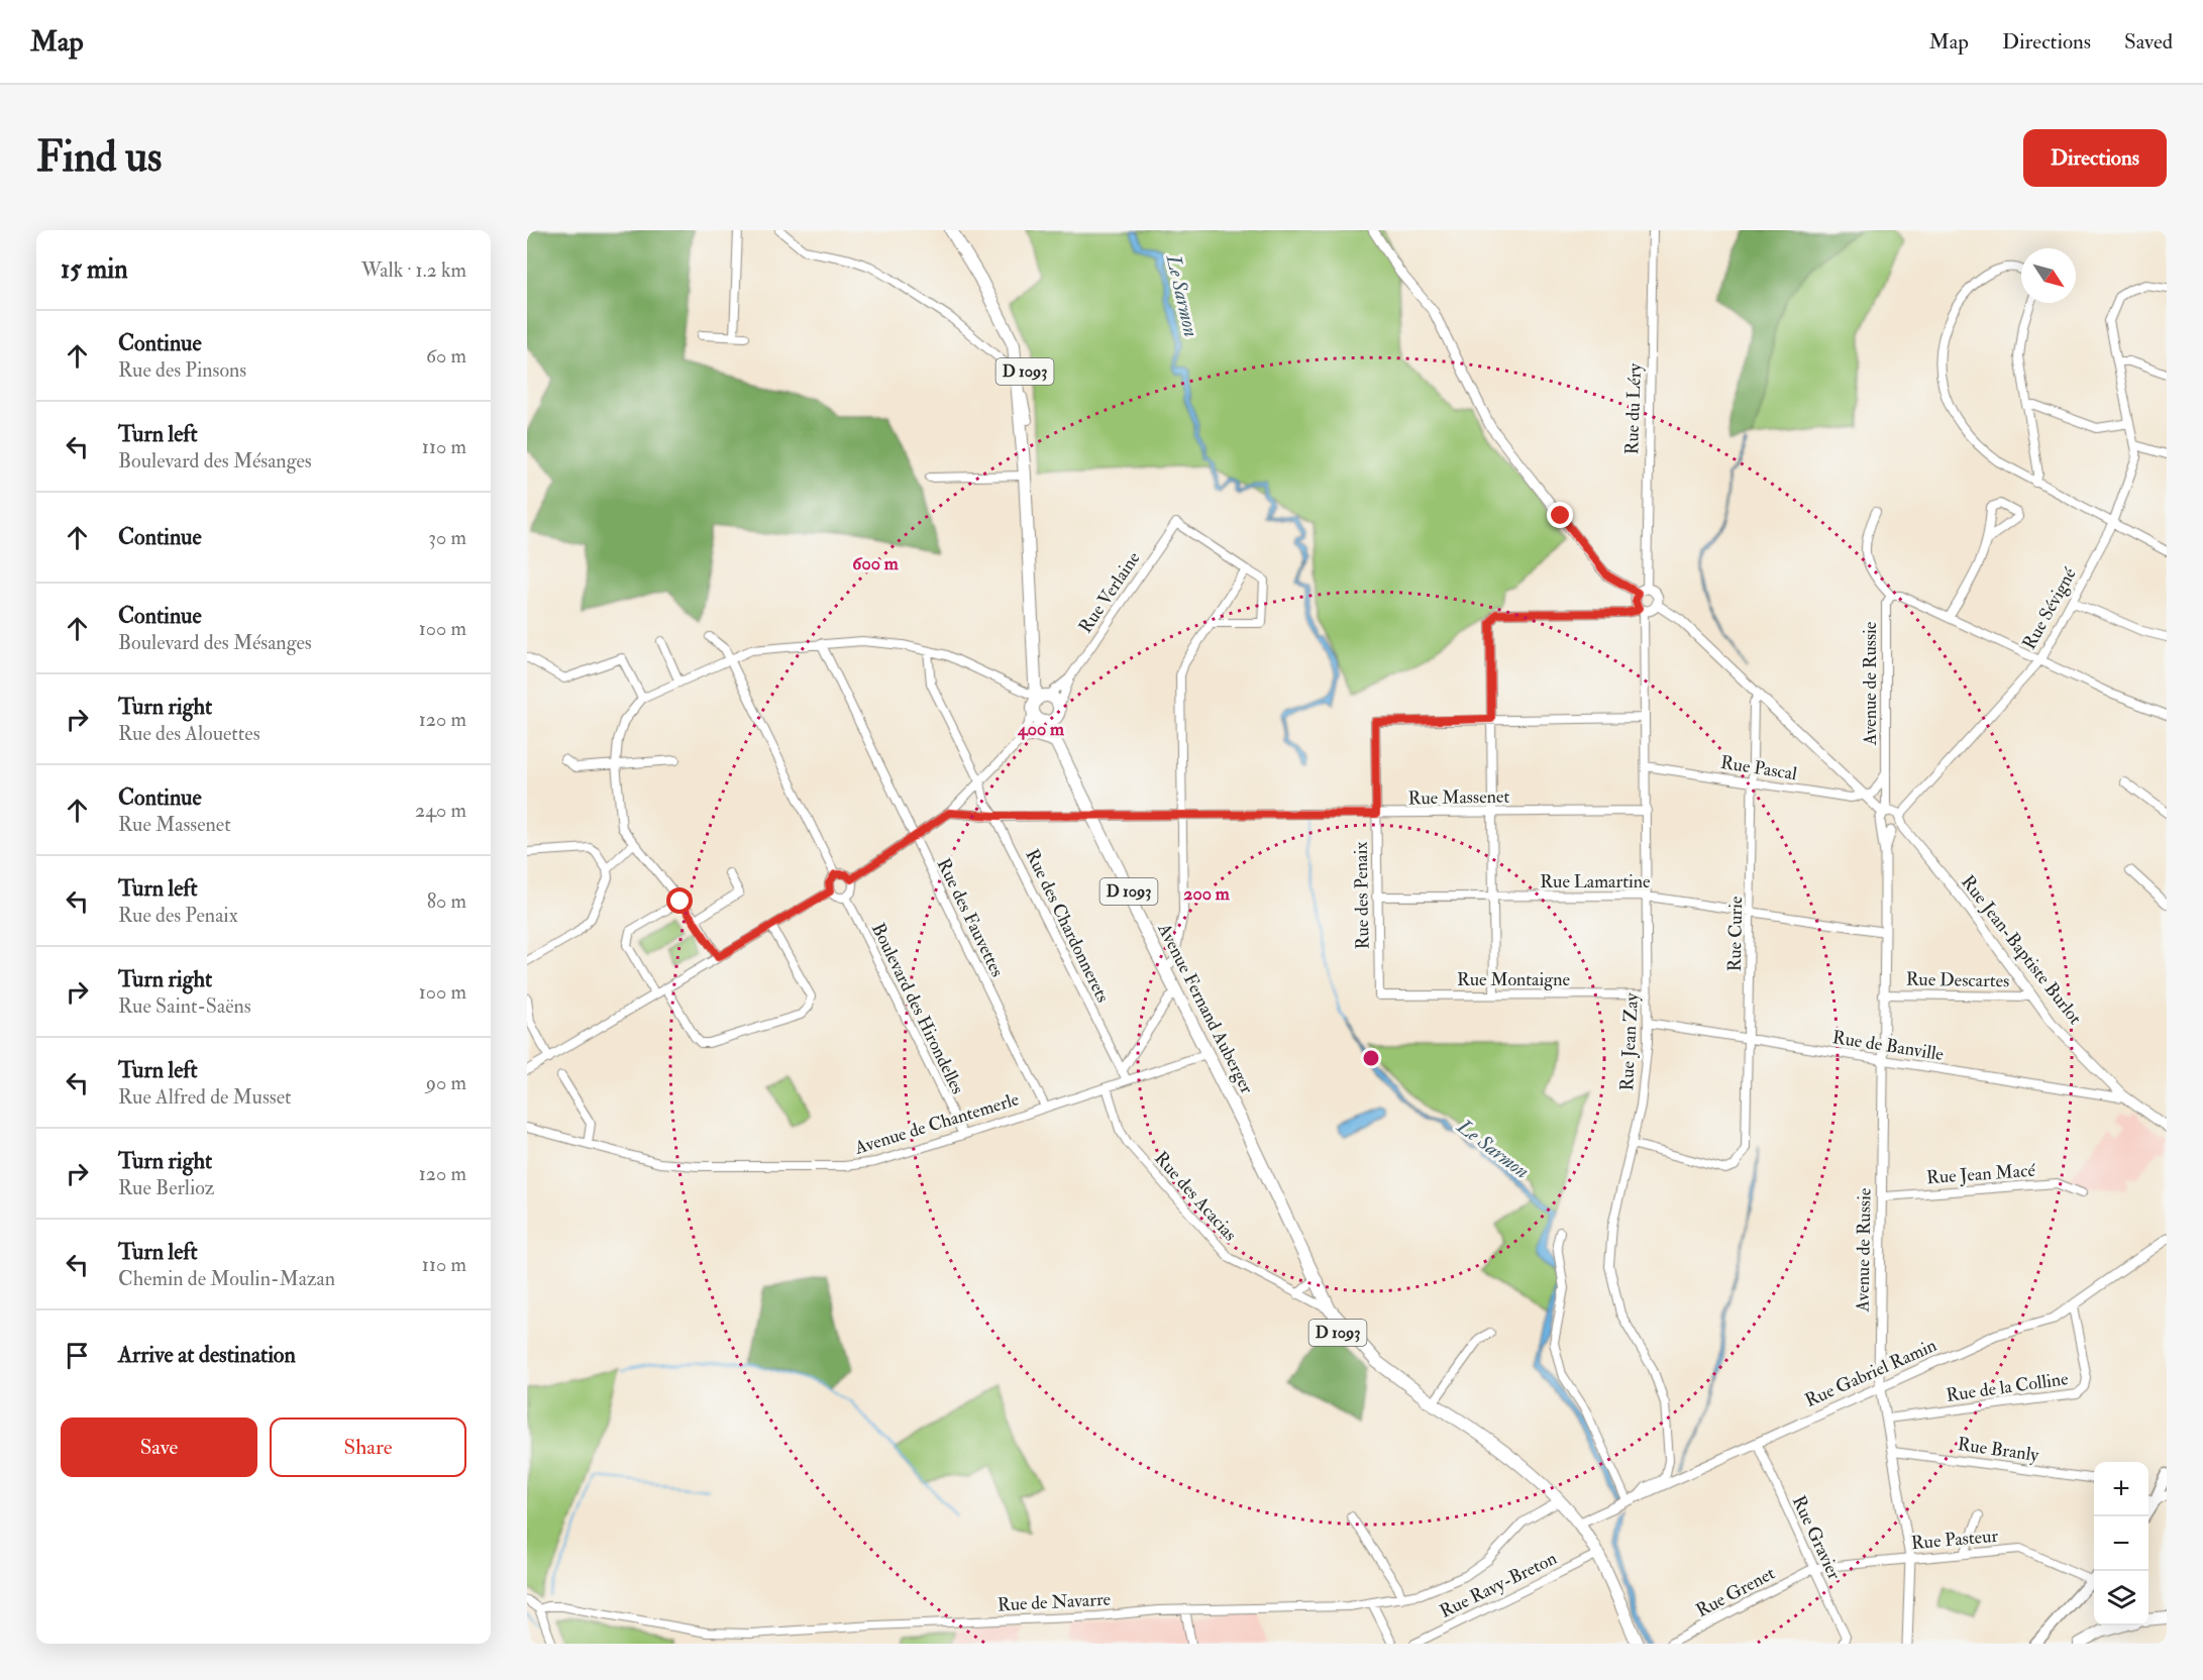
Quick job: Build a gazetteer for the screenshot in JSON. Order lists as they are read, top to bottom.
{
  "streets": {
    "main road": ["D 1093", "Avenue Fernand Auberger"],
    "street": [
      "Rue du Léry",
      "Rue Verlaine",
      "Rue Sévigné",
      "Avenue de Russie",
      "Rue Pascal",
      "Rue Massenet",
      "Rue Lamartine",
      "Rue des Penaix",
      "Rue des Fauvettes",
      "Rue des Chardonnerets",
      "Rue Curie",
      "Rue Jean-Baptiste Burlot",
      "Rue Montaigne",
      "Rue Descartes",
      "Boulevard des Hirondelles",
      "Rue Jean Zay",
      "Rue de Banville",
      "Avenue de Chantemerle",
      "Rue Jean Macé",
      "Rue des Acacias",
      "Rue Gabriel Ramin",
      "Rue de la Colline",
      "Rue Branly",
      "Rue Gravier",
      "Rue Pasteur",
      "Rue Ravy-Breton",
      "Rue Grenet",
      "Rue de Navarre"
    ]
  },
  "crossings": [
    ["D 1093", "Avenue Fernand Auberger"],
    ["D 1093", "Rue Gabriel Ramin"],
    ["D 1093", "Rue Ravy-Breton"],
    ["D 1093", "Rue de Navarre"],
    ["Rue du Léry", "Rue Jean Zay"],
    ["Rue Verlaine", "Avenue Fernand Auberger"],
    ["Rue Sévigné", "Avenue de Russie"],
    ["Rue Sévigné", "Rue Jean-Baptiste Burlot"],
    ["Avenue de Russie", "Rue Lamartine"],
    ["Avenue de Russie", "Rue Jean-Baptiste Burlot"],
    ["Avenue de Russie", "Rue Descartes"],
    ["Avenue de Russie", "Rue de Banville"],
    ["Avenue de Russie", "Rue Jean Macé"],
    ["Avenue de Russie", "Rue Gabriel Ramin"],
    ["Avenue de Russie", "Rue de la Colline"],
    ["Avenue de Russie", "Rue Branly"],
    ["Avenue de Russie", "Rue Pasteur"],
    ["Rue Pascal", "Rue Curie"],
    ["Rue Pascal", "Rue Jean Zay"],
    ["Rue Massenet", "Rue des Penaix"],
    ["Rue Massenet", "Rue des Chardonnerets"],
    ["Rue Massenet", "Avenue Fernand Auberger"],
    ["Rue Massenet", "Rue Jean Zay"],
    ["Rue Lamartine", "Rue des Penaix"],
    ["Rue Lamartine", "Rue Curie"],
    ["Rue Lamartine", "Rue Jean Zay"],
    ["Rue des Penaix", "Rue Montaigne"],
    ["Rue des Fauvettes", "Avenue de Chantemerle"],
    ["Rue des Chardonnerets", "Avenue de Chantemerle"],
    ["Rue Curie", "Rue Jean Zay"],
    ["Rue Curie", "Rue de Banville"],
    ["Rue Jean-Baptiste Burlot", "Rue Descartes"],
    ["Rue Jean-Baptiste Burlot", "Rue de Banville"],
    ["Rue Montaigne", "Rue Jean Zay"],
    ["Boulevard des Hirondelles", "Avenue de Chantemerle"],
    ["Avenue Fernand Auberger", "Avenue de Chantemerle"],
    ["Avenue Fernand Auberger", "Rue des Acacias"],
    ["Avenue Fernand Auberger", "Rue de Navarre"],
    ["Rue Jean Zay", "Rue de Banville"],
    ["Rue Jean Zay", "Rue Gabriel Ramin"],
    ["Avenue de Chantemerle", "Rue des Acacias"],
    ["Rue Gabriel Ramin", "Rue de la Colline"],
    ["Rue Gabriel Ramin", "Rue Gravier"],
    ["Rue Gravier", "Rue Pasteur"],
    ["Rue Gravier", "Rue Grenet"],
    ["Rue Pasteur", "Rue Grenet"]
  ],
  "water": ["Le Sarmon"],
  "north": "bottom right",
  "page": {
    "header": "Map",
    "nav": ["Map", "Directions", "Saved"],
    "buttons": [
      "Directions",
      ["Save", "Share"]
    ],
    "title": "Find us",
    "heading": ["15 min", "Walk · 1.2 km"],
    "list": [
      ["Continue", "Rue des Pinsons", "60 m"],
      ["Turn left", "Boulevard des Mésanges", "110 m"],
      ["Continue", "30 m"],
      ["Continue", "Boulevard des Mésanges", "100 m"],
      ["Turn right", "Rue des Alouettes", "120 m"],
      ["Continue", "Rue Massenet", "240 m"],
      ["Turn left", "Rue des Penaix", "80 m"],
      ["Turn right", "Rue Saint-Saëns", "100 m"],
      ["Turn left", "Rue Alfred de Musset", "90 m"],
      ["Turn right", "Rue Berlioz", "120 m"],
      ["Turn left", "Chemin de Moulin-Mazan", "110 m"],
      "Arrive at destination"
    ],
    "map_buttons": ["+", "−"]
  },
  "rings": ["600 m", "400 m", "200 m"]
}
